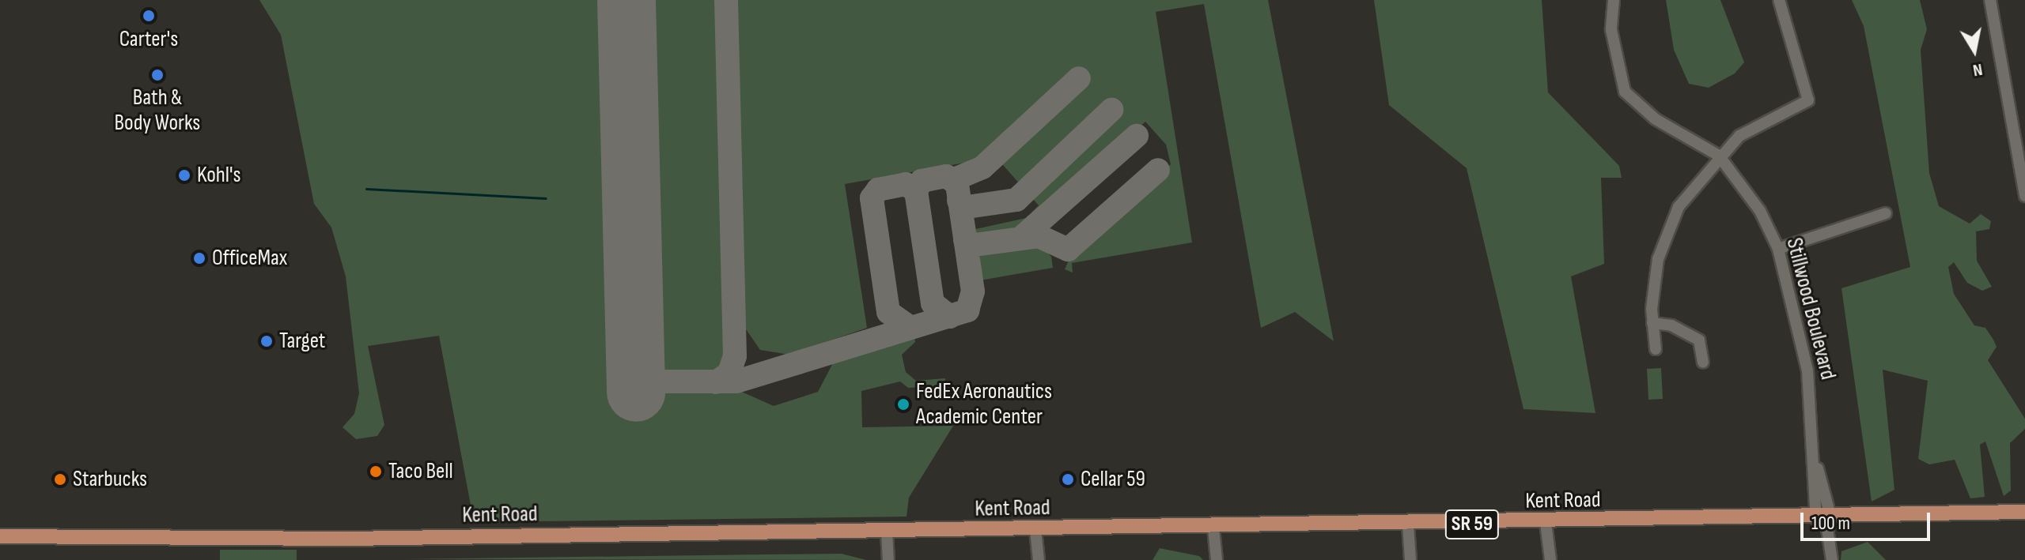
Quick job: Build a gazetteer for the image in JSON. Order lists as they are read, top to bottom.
{
  "streets": {
    "main road": ["Kent Road", "SR 59"],
    "street": ["Stillwood Boulevard"]
  },
  "crossings": [
    ["Stillwood Boulevard", "Kent Road"]
  ],
  "places": [
    "Carter's",
    "Bath & Body Works",
    "Kohl's",
    "OfficeMax",
    "Target",
    "FedEx Aeronautics Academic Center",
    "Taco Bell",
    "Starbucks",
    "Cellar 59"
  ],
  "scale_bar": "100 m",
  "north": "bottom"
}
